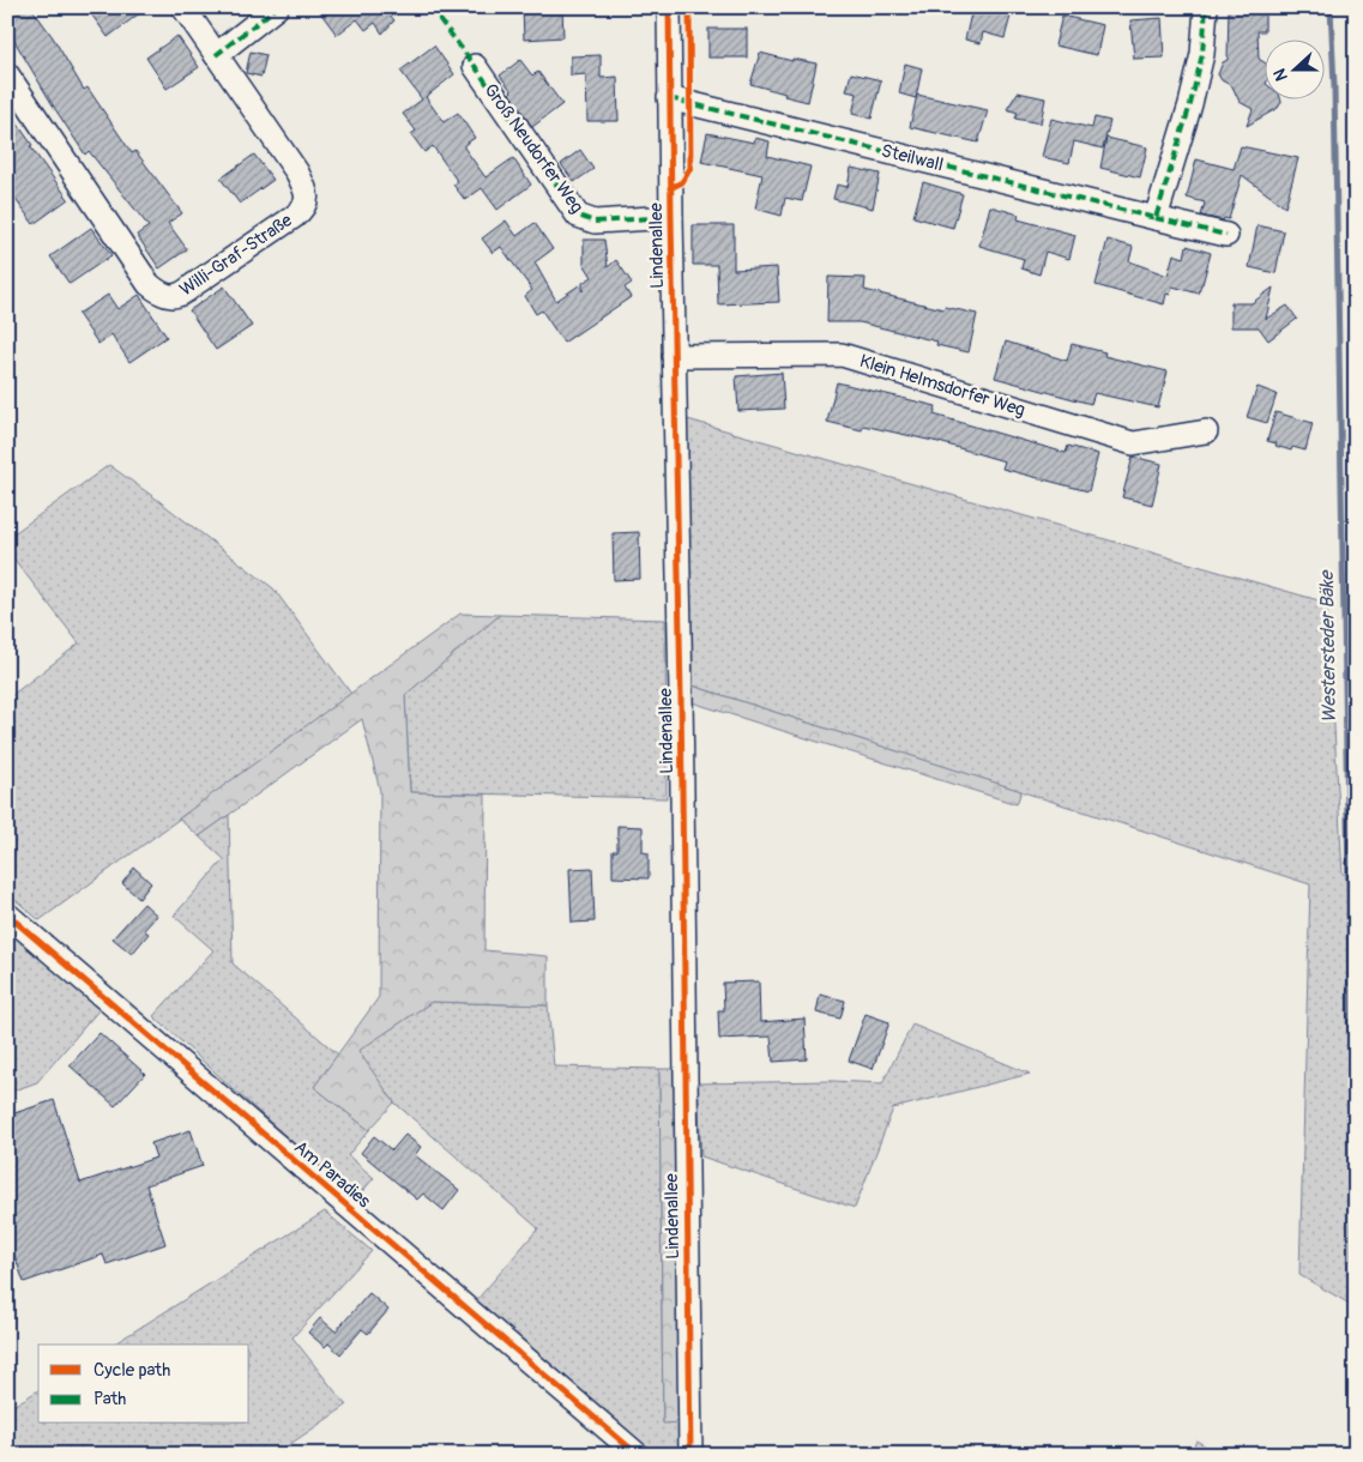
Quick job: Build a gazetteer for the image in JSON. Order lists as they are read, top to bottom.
{
  "streets": {
    "street": [
      "Groß Neudorfer Weg",
      "Steilwall",
      "Lindenallee",
      "Willi-Graf-Straße",
      "Klein Helmsdorfer Weg",
      "Am Paradies"
    ]
  },
  "crossings": [
    ["Groß Neudorfer Weg", "Lindenallee"],
    ["Steilwall", "Lindenallee"],
    ["Lindenallee", "Klein Helmsdorfer Weg"]
  ],
  "water": ["Westersteder Bäke"],
  "legend": ["Cycle path", "Path"],
  "north": "left"
}
